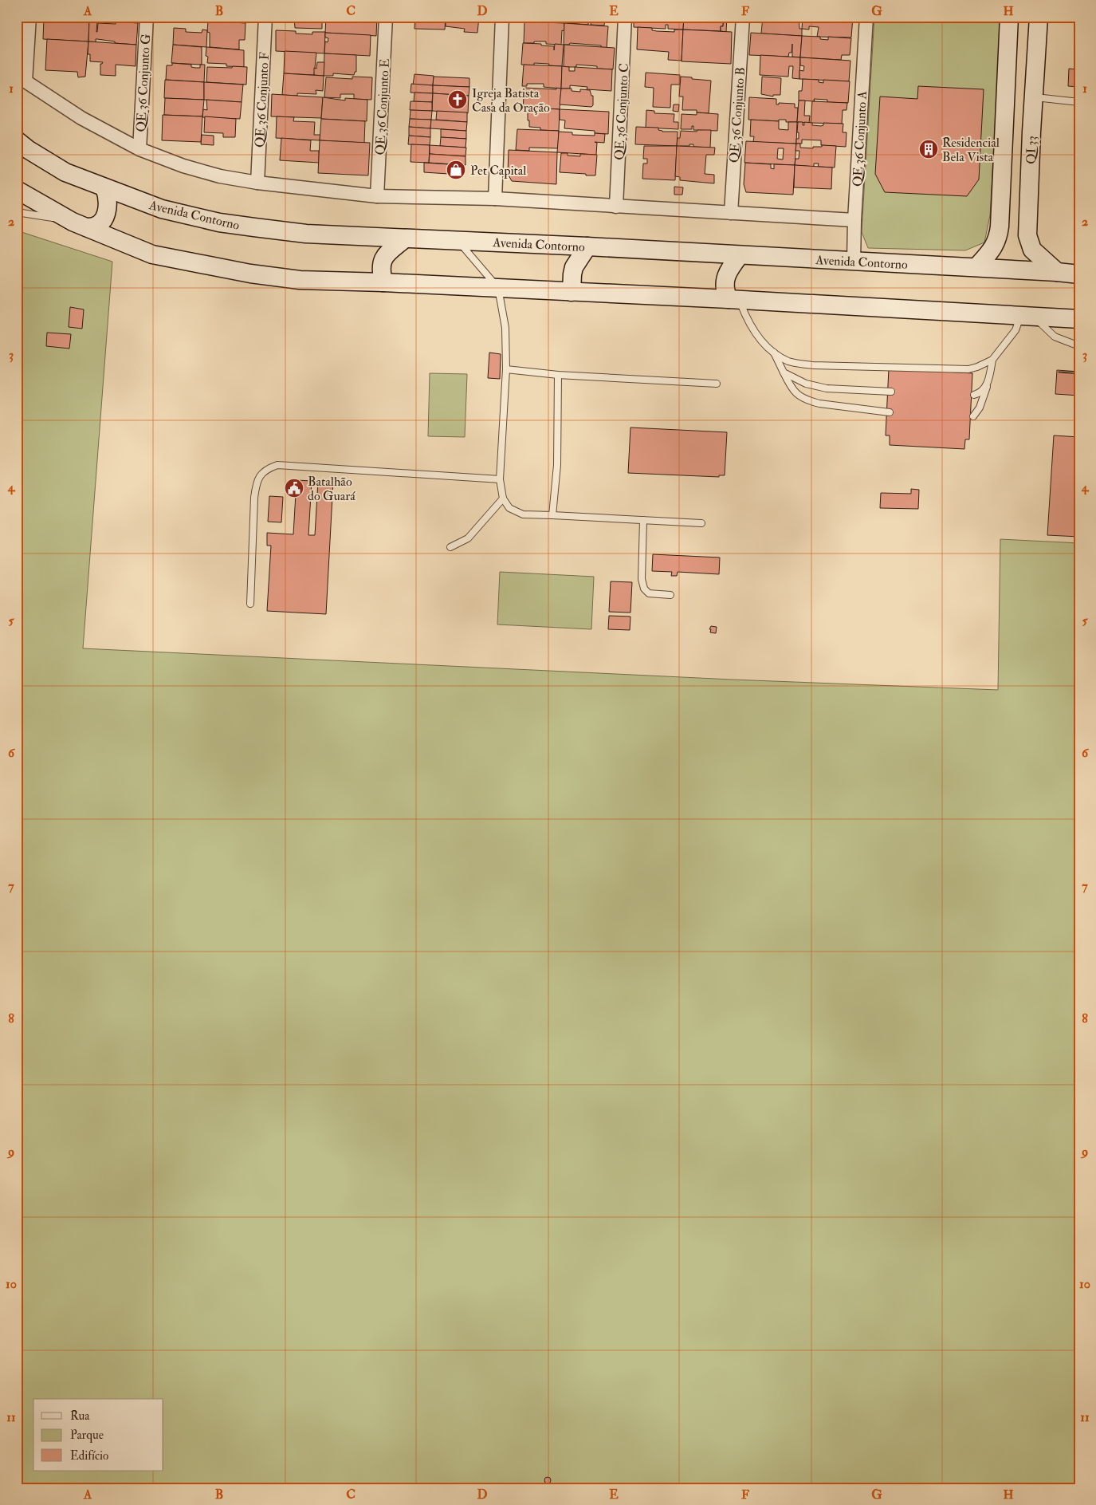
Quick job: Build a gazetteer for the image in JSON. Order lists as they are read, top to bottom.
{
  "streets": {
    "main road": ["QI 33", "Avenida Contorno"],
    "street": [
      "QE 36 Conjunto G",
      "QE 36 Conjunto F",
      "QE 36 Conjunto E",
      "QE 36 Conjunto C",
      "QE 36 Conjunto B",
      "QE 36 Conjunto A"
    ]
  },
  "crossings": [
    ["QE 36 Conjunto A", "Avenida Contorno"],
    ["QI 33", "Avenida Contorno"]
  ],
  "places": {
    "church": ["Igreja Batista Casa da Oração"],
    "building": ["Residencial Bela Vista"],
    "shop": ["Pet Capital"],
    "public building": ["Batalhão do Guará"]
  },
  "legend": ["Rua", "Parque", "Edifício"],
  "grid": {
    "columns": [
      "A",
      "B",
      "C",
      "D",
      "E",
      "F",
      "G",
      "H"
    ],
    "rows": [
      "1",
      "2",
      "3",
      "4",
      "5",
      "6",
      "7",
      "8",
      "9",
      "10",
      "11"
    ]
  }
}
